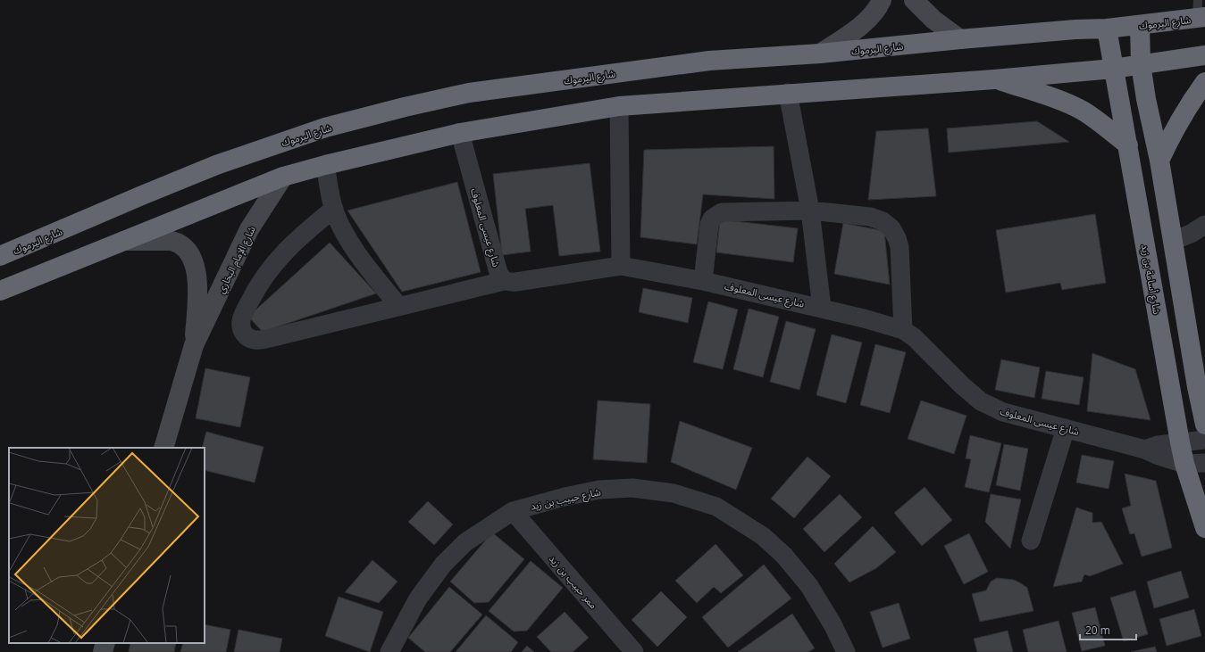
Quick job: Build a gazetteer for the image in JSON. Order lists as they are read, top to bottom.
{
  "streets": {
    "highway": ["شارع اليرموك", "شارع أسامة بن زيد"],
    "street": [
      "شارع عيسى المعلوف",
      "شارع الإمام البخاري",
      "شارع حبيب بن زيد",
      "ممر حبيب بن زيد"
    ]
  },
  "crossings": [
    ["شارع اليرموك", "شارع أسامة بن زيد"],
    ["شارع عيسى المعلوف", "شارع أسامة بن زيد"],
    ["شارع حبيب بن زيد", "ممر حبيب بن زيد"]
  ],
  "scale_bar": "20 m"
}
